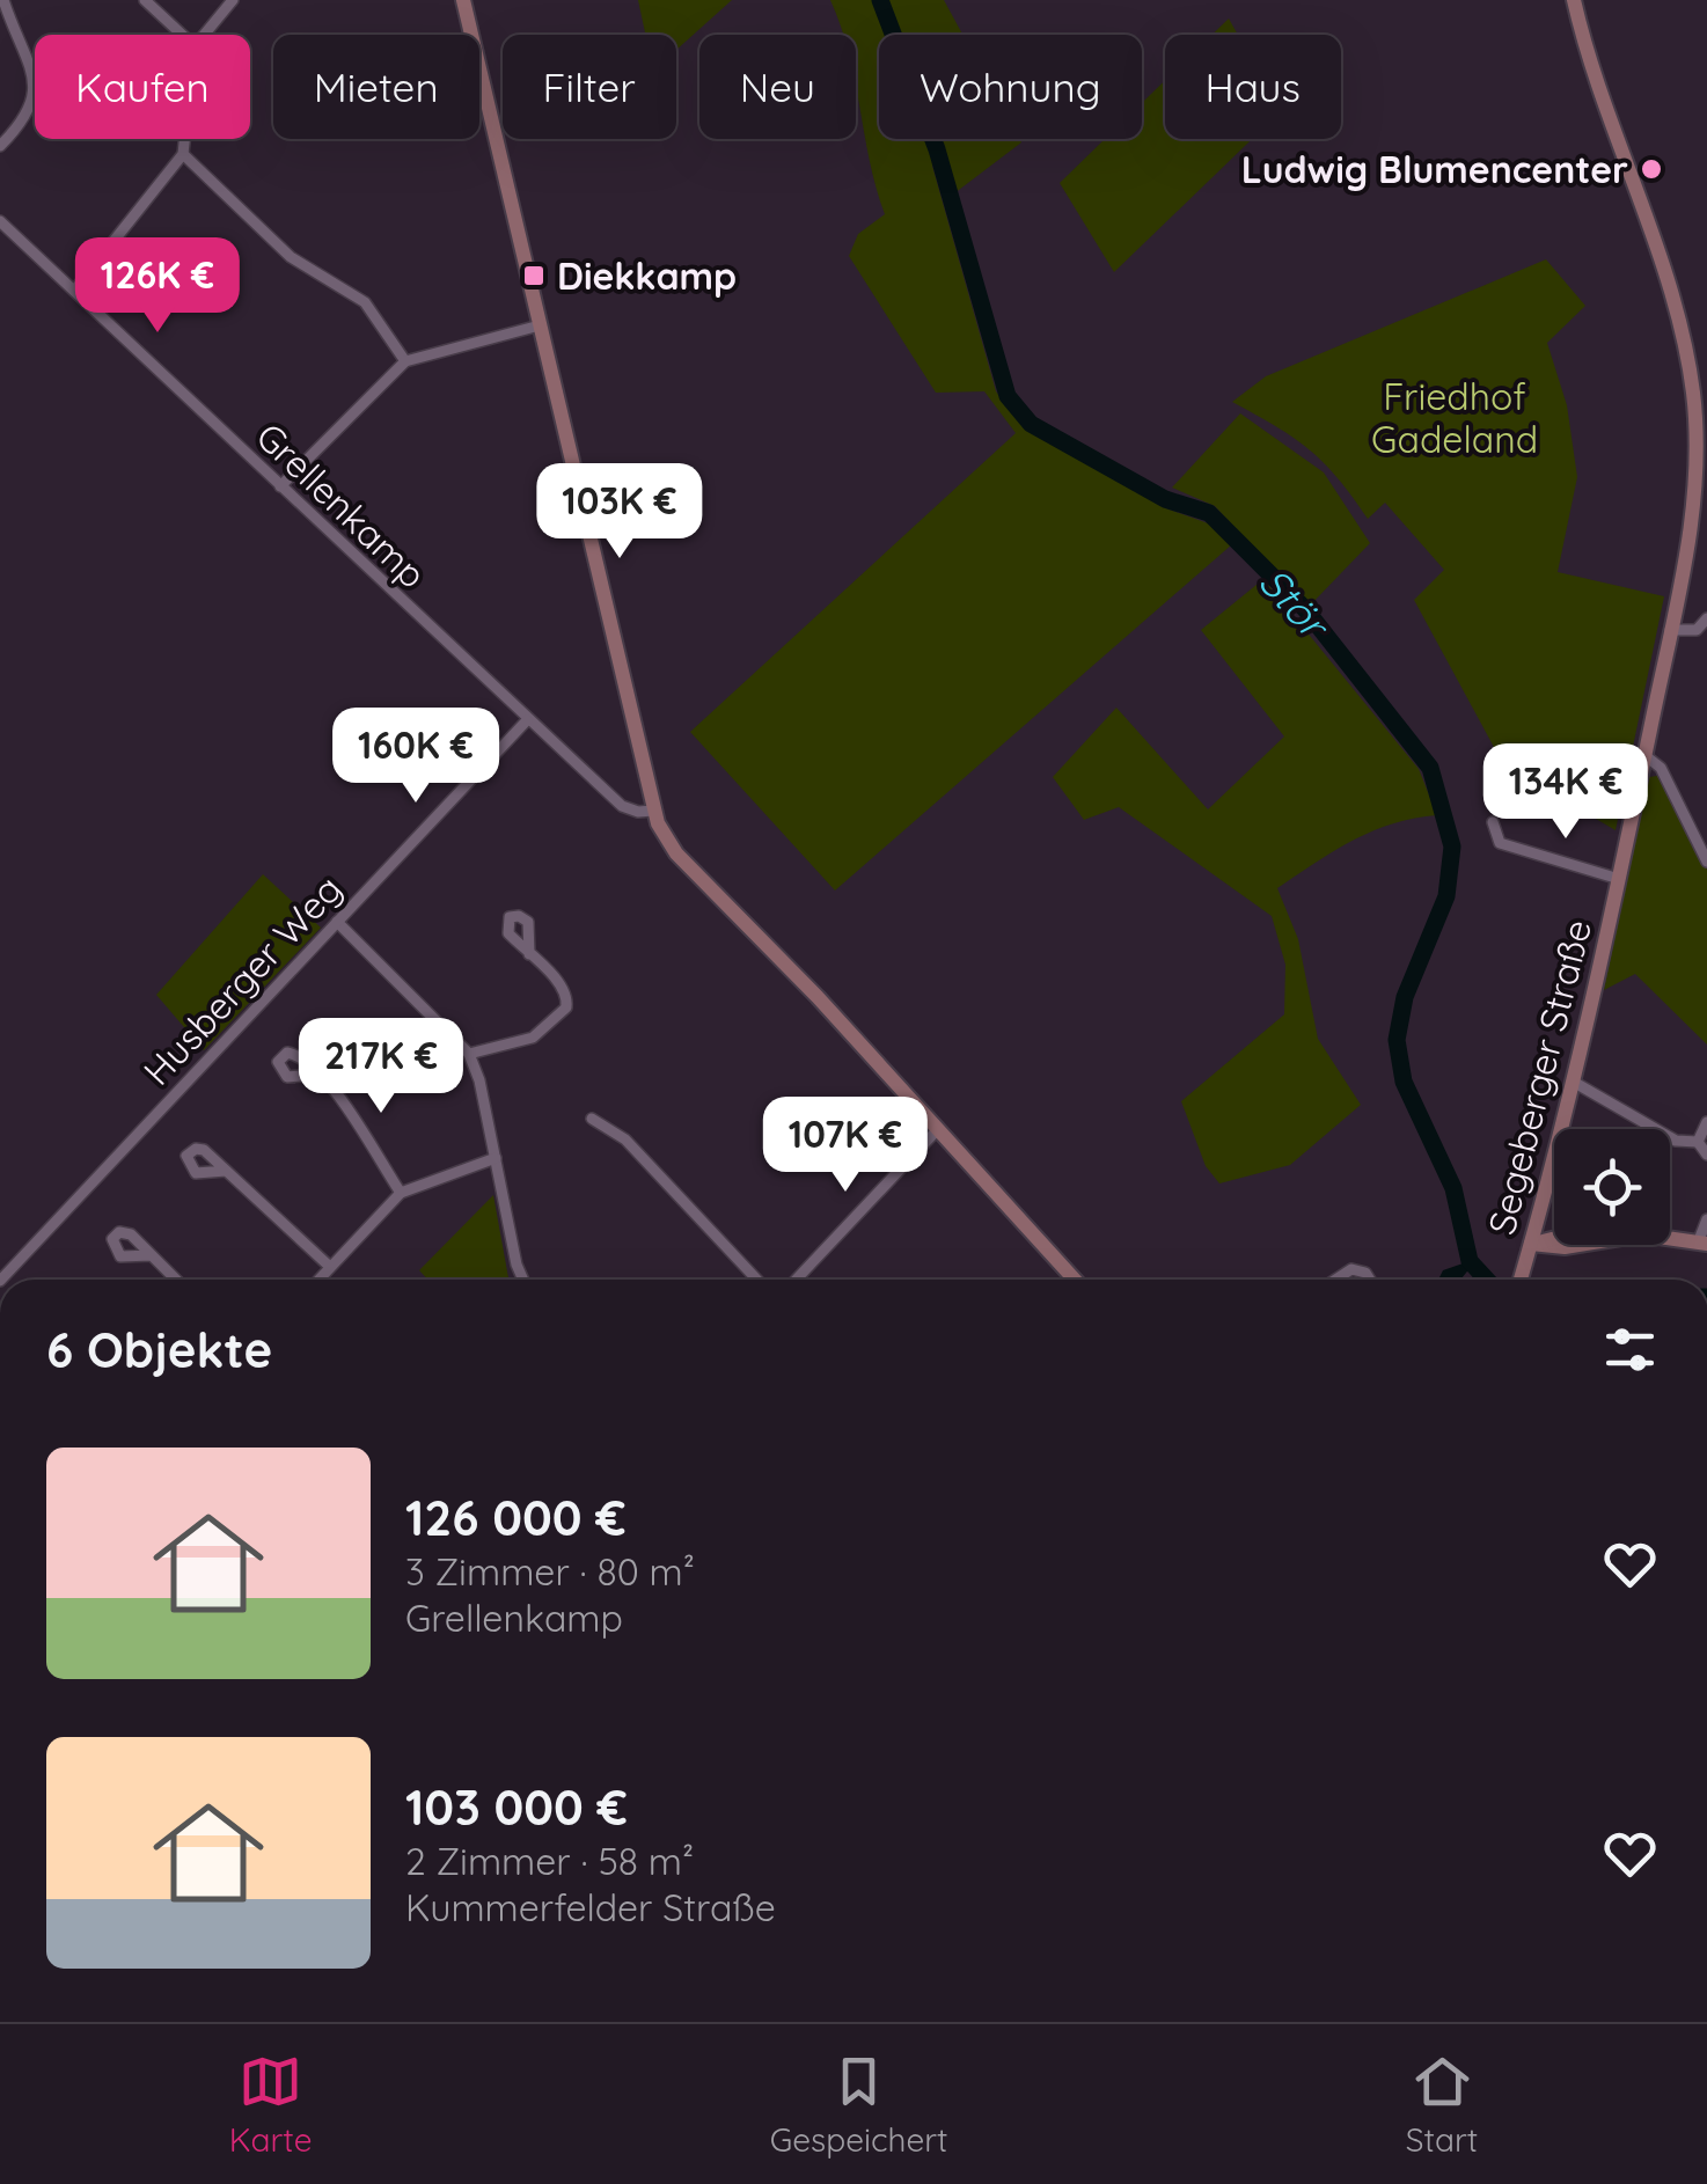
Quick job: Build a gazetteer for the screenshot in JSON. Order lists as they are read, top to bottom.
{
  "streets": {
    "street": ["Grellenkamp", "Husberger Weg", "Segeberger Straße"]
  },
  "crossings": [
    ["Grellenkamp", "Husberger Weg"]
  ],
  "water": ["Stör"],
  "parks": ["Friedhof Gadeland"],
  "places": {
    "other": ["Ludwig Blumencenter"],
    "transit": ["Diekkamp"]
  },
  "page": {
    "chip": [
      "Kaufen",
      "Mieten",
      "Filter",
      "Neu",
      "Wohnung",
      "Haus"
    ],
    "price": [
      "126K €",
      "103K €",
      "160K €",
      "134K €",
      "217K €",
      "107K €"
    ],
    "heading": "6 Objekte",
    "list": [
      {
        "name": "126 000 €",
        "note": "3 Zimmer · 80 m² · Grellenkamp"
      },
      {
        "name": "103 000 €",
        "note": "2 Zimmer · 58 m² · Kummerfelder Straße"
      }
    ],
    "tabs": ["Karte", "Gespeichert", "Start"]
  }
}
